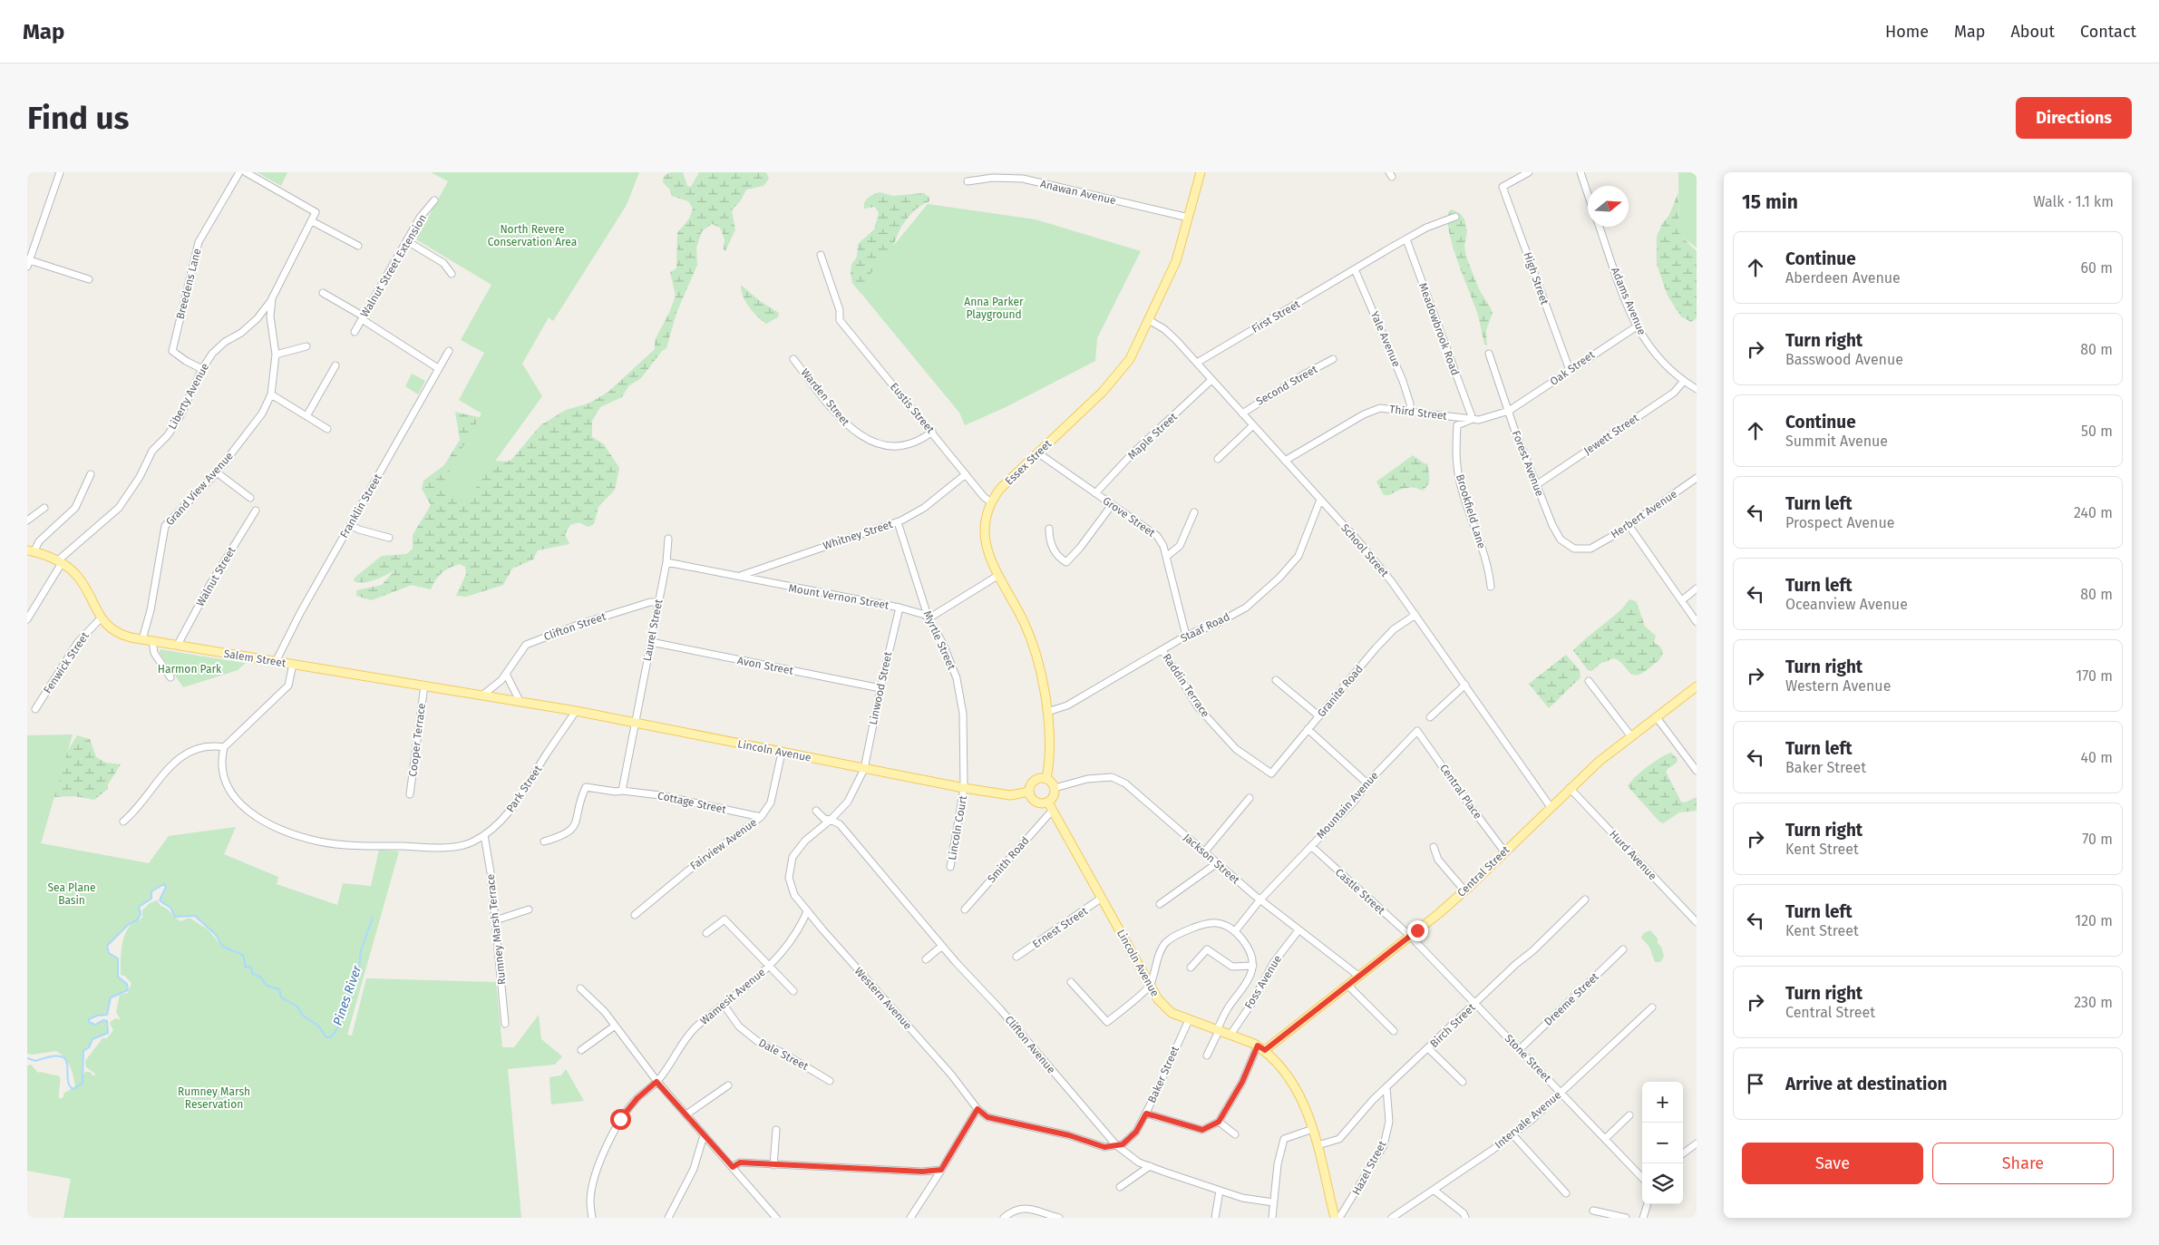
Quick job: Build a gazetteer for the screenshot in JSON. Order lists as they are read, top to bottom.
{
  "streets": {
    "main road": [
      "Essex Street",
      "Salem Street",
      "Lincoln Avenue",
      "Central Street"
    ],
    "street": [
      "Anawan Avenue",
      "Walnut Street Extension",
      "High Street",
      "Breedens Lane",
      "Adams Avenue",
      "First Street",
      "Meadowbrook Road",
      "Yale Avenue",
      "Oak Street",
      "Second Street",
      "Liberty Avenue",
      "Warden Street",
      "Eustis Street",
      "Third Street",
      "Jewett Street",
      "Maple Street",
      "Forest Avenue",
      "Grand View Avenue",
      "Franklin Street",
      "Brookfield Lane",
      "Herbert Avenue",
      "Grove Street",
      "Whitney Street",
      "School Street",
      "Walnut Street",
      "Mount Vernon Street",
      "Clifton Street",
      "Staaf Road",
      "Laurel Street",
      "Myrtle Street",
      "Fenwick Street",
      "Avon Street",
      "Raddin Terrace",
      "Linwood Street",
      "Granite Road",
      "Cooper Terrace",
      "Park Street",
      "Central Place",
      "Cottage Street",
      "Mountain Avenue",
      "Lincoln Court",
      "Fairview Avenue",
      "Hurd Avenue",
      "Jackson Street",
      "Smith Road",
      "Castle Street",
      "Ernest Street",
      "Rumney Marsh Terrace",
      "Foss Avenue",
      "Wamesit Avenue",
      "Western Avenue",
      "Dreeme Street",
      "Birch Street",
      "Clifton Avenue",
      "Dale Street",
      "Stone Street",
      "Baker Street",
      "Intervale Avenue",
      "Hazel Street"
    ]
  },
  "crossings": [
    ["Anawan Avenue", "Essex Street"],
    ["High Street", "Oak Street"],
    ["Breedens Lane", "Liberty Avenue"],
    ["Adams Avenue", "Oak Street"],
    ["Adams Avenue", "Jewett Street"],
    ["First Street", "Meadowbrook Road"],
    ["First Street", "Yale Avenue"],
    ["First Street", "School Street"],
    ["Meadowbrook Road", "Third Street"],
    ["Meadowbrook Road", "Brookfield Lane"],
    ["Yale Avenue", "Third Street"],
    ["Oak Street", "Third Street"],
    ["Oak Street", "Forest Avenue"],
    ["Second Street", "School Street"],
    ["Liberty Avenue", "Grand View Avenue"],
    ["Liberty Avenue", "Salem Street"],
    ["Warden Street", "Eustis Street"],
    ["Eustis Street", "Essex Street"],
    ["Eustis Street", "Whitney Street"],
    ["Third Street", "Forest Avenue"],
    ["Third Street", "Brookfield Lane"],
    ["Third Street", "School Street"],
    ["Jewett Street", "Forest Avenue"],
    ["Maple Street", "Grove Street"],
    ["Maple Street", "School Street"],
    ["Essex Street", "Grove Street"],
    ["Essex Street", "School Street"],
    ["Essex Street", "Staaf Road"],
    ["Essex Street", "Lincoln Avenue"],
    ["Essex Street", "Jackson Street"],
    ["Essex Street", "Smith Road"],
    ["Forest Avenue", "Herbert Avenue"],
    ["Grand View Avenue", "Salem Street"],
    ["Franklin Street", "Salem Street"],
    ["Grove Street", "Staaf Road"],
    ["Whitney Street", "Mount Vernon Street"],
    ["Whitney Street", "Myrtle Street"],
    ["School Street", "Staaf Road"],
    ["School Street", "Granite Road"],
    ["School Street", "Central Street"],
    ["Walnut Street", "Salem Street"],
    ["Mount Vernon Street", "Laurel Street"],
    ["Mount Vernon Street", "Myrtle Street"],
    ["Mount Vernon Street", "Linwood Street"],
    ["Clifton Street", "Laurel Street"],
    ["Clifton Street", "Salem Street"],
    ["Staaf Road", "Raddin Terrace"],
    ["Laurel Street", "Avon Street"],
    ["Laurel Street", "Lincoln Avenue"],
    ["Laurel Street", "Cottage Street"],
    ["Myrtle Street", "Lincoln Avenue"],
    ["Myrtle Street", "Lincoln Court"],
    ["Salem Street", "Fenwick Street"],
    ["Salem Street", "Cooper Terrace"],
    ["Salem Street", "Lincoln Avenue"],
    ["Avon Street", "Linwood Street"],
    ["Raddin Terrace", "Granite Road"],
    ["Linwood Street", "Lincoln Avenue"],
    ["Linwood Street", "Western Avenue"],
    ["Lincoln Avenue", "Park Street"],
    ["Lincoln Avenue", "Mountain Avenue"],
    ["Lincoln Avenue", "Lincoln Court"],
    ["Lincoln Avenue", "Fairview Avenue"],
    ["Lincoln Avenue", "Jackson Street"],
    ["Lincoln Avenue", "Smith Road"],
    ["Lincoln Avenue", "Central Street"],
    ["Lincoln Avenue", "Ernest Street"],
    ["Lincoln Avenue", "Foss Avenue"],
    ["Lincoln Avenue", "Western Avenue"],
    ["Lincoln Avenue", "Birch Street"],
    ["Lincoln Avenue", "Baker Street"],
    ["Park Street", "Rumney Marsh Terrace"],
    ["Central Place", "Mountain Avenue"],
    ["Central Place", "Central Street"],
    ["Cottage Street", "Fairview Avenue"],
    ["Mountain Avenue", "Jackson Street"],
    ["Mountain Avenue", "Castle Street"],
    ["Mountain Avenue", "Baker Street"],
    ["Hurd Avenue", "Central Street"],
    ["Jackson Street", "Smith Road"],
    ["Jackson Street", "Central Street"],
    ["Jackson Street", "Foss Avenue"],
    ["Central Street", "Castle Street"],
    ["Central Street", "Stone Street"],
    ["Castle Street", "Stone Street"],
    ["Wamesit Avenue", "Western Avenue"],
    ["Wamesit Avenue", "Dale Street"],
    ["Western Avenue", "Clifton Avenue"],
    ["Western Avenue", "Baker Street"],
    ["Dreeme Street", "Stone Street"],
    ["Birch Street", "Stone Street"],
    ["Birch Street", "Hazel Street"],
    ["Clifton Avenue", "Baker Street"],
    ["Stone Street", "Intervale Avenue"]
  ],
  "water": ["Pines River"],
  "parks": [
    "North Revere Conservation Area",
    "Anna Parker Playground",
    "Harmon Park",
    "Sea Plane Basin",
    "Rumney Marsh Reservation"
  ],
  "north": "right",
  "page": {
    "header": "Map",
    "nav": [
      "Home",
      "Map",
      "About",
      "Contact"
    ],
    "buttons": [
      "Directions",
      ["Save", "Share"]
    ],
    "title": "Find us",
    "heading": ["15 min", "Walk · 1.1 km"],
    "list": [
      ["Continue", "Aberdeen Avenue", "60 m"],
      ["Turn right", "Basswood Avenue", "80 m"],
      ["Continue", "Summit Avenue", "50 m"],
      ["Turn left", "Prospect Avenue", "240 m"],
      ["Turn left", "Oceanview Avenue", "80 m"],
      ["Turn right", "Western Avenue", "170 m"],
      ["Turn left", "Baker Street", "40 m"],
      ["Turn right", "Kent Street", "70 m"],
      ["Turn left", "Kent Street", "120 m"],
      ["Turn right", "Central Street", "230 m"],
      "Arrive at destination"
    ],
    "map_buttons": ["+", "−"]
  }
}
